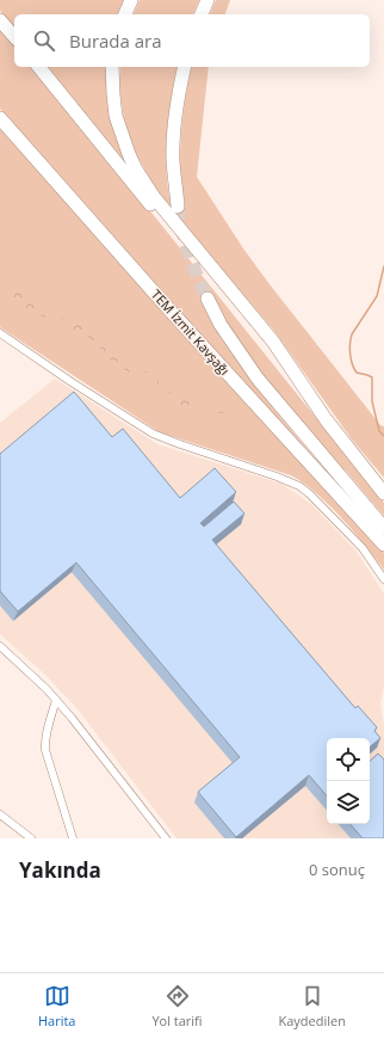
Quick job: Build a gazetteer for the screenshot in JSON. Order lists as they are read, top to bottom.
{
  "streets": {
    "highway": ["TEM İzmit Kavşağı"]
  },
  "page": {
    "search": "Burada ara",
    "heading": ["Yakında", "0 sonuç"],
    "nav": ["Harita", "Yol tarifi", "Kaydedilen"]
  }
}
